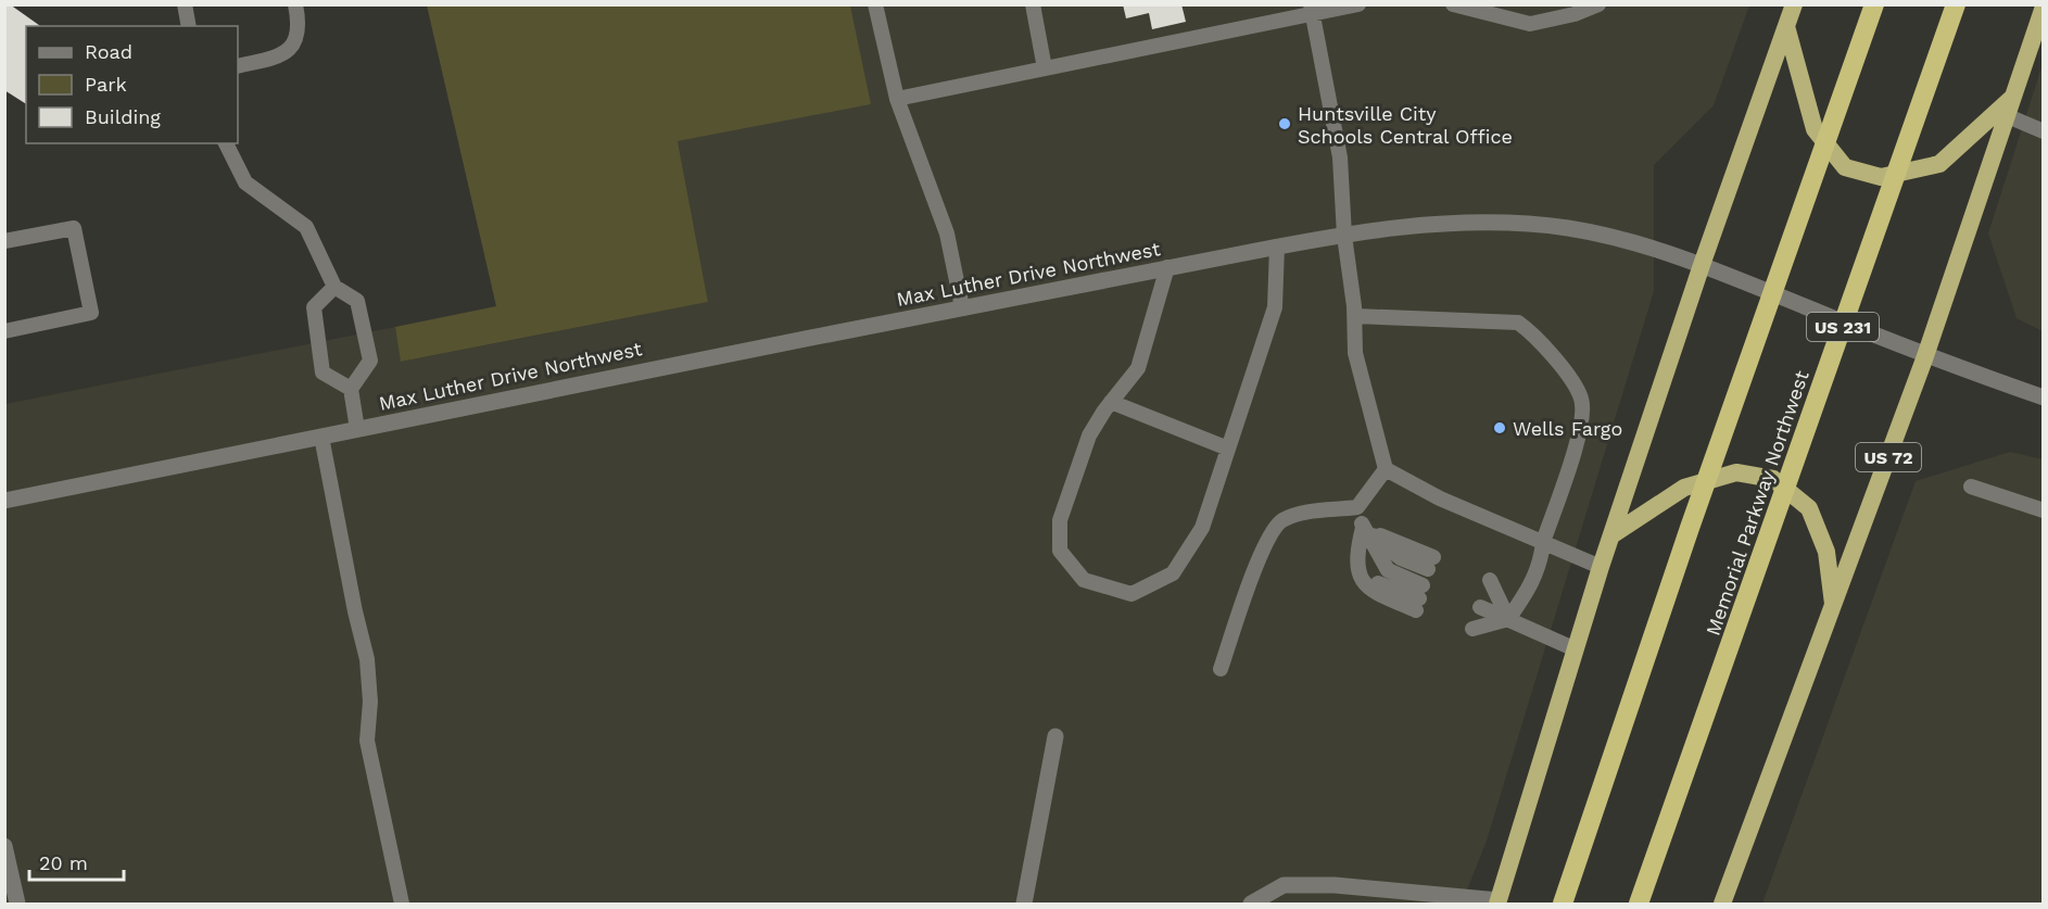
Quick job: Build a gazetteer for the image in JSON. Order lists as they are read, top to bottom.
{
  "streets": {
    "highway": ["US 231", "US 72", "Memorial Parkway Northwest"],
    "street": ["Max Luther Drive Northwest"]
  },
  "crossings": [
    ["Max Luther Drive Northwest", "US 72"]
  ],
  "places": ["Huntsville City Schools Central Office", "Wells Fargo"],
  "legend": ["Road", "Park", "Building"],
  "scale_bar": "20 m"
}
